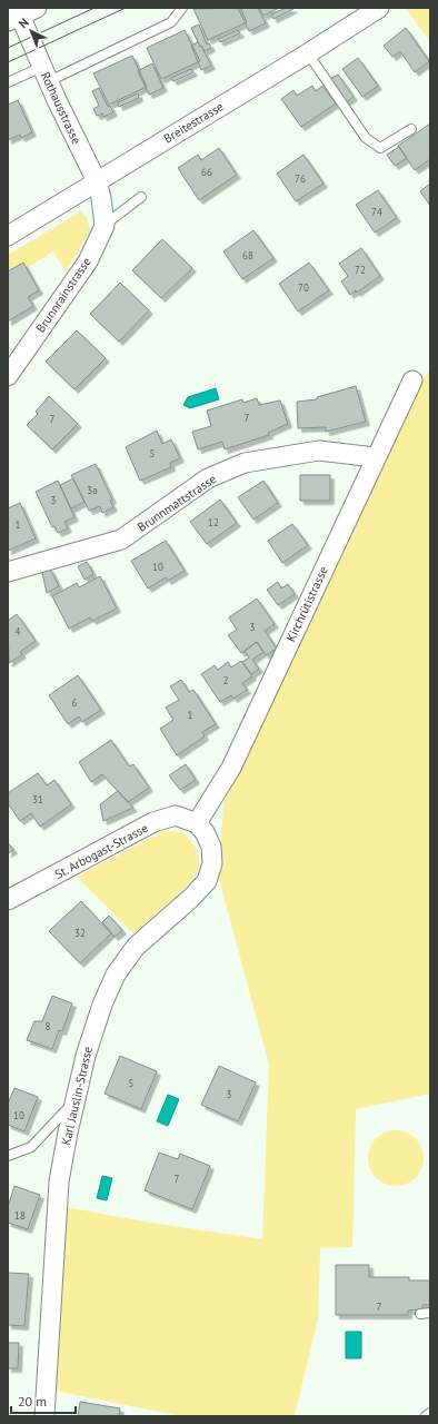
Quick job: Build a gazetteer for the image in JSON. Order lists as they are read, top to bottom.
{
  "streets": {
    "street": [
      "Rothausstrasse",
      "Breitestrasse",
      "Brunnrainstrasse",
      "Brunnmattstrasse",
      "Kirchrütistrasse",
      "St. Arbogast-Strasse",
      "Karl Jauslin-Strasse"
    ]
  },
  "crossings": [
    ["Rothausstrasse", "Breitestrasse"],
    ["Brunnmattstrasse", "Kirchrütistrasse"],
    ["Kirchrütistrasse", "St. Arbogast-Strasse"],
    ["Kirchrütistrasse", "Karl Jauslin-Strasse"],
    ["St. Arbogast-Strasse", "Karl Jauslin-Strasse"]
  ],
  "house_numbers": [
    "66",
    "76",
    "74",
    "68",
    "72",
    "70",
    "7",
    "7",
    "5",
    "3a",
    "3",
    "12",
    "1",
    "10",
    "3",
    "4",
    "2",
    "6",
    "1",
    "31",
    "32",
    "8",
    "5",
    "3",
    "10",
    "7",
    "18",
    "7"
  ],
  "scale_bar": "20 m",
  "north": "top left"
}
